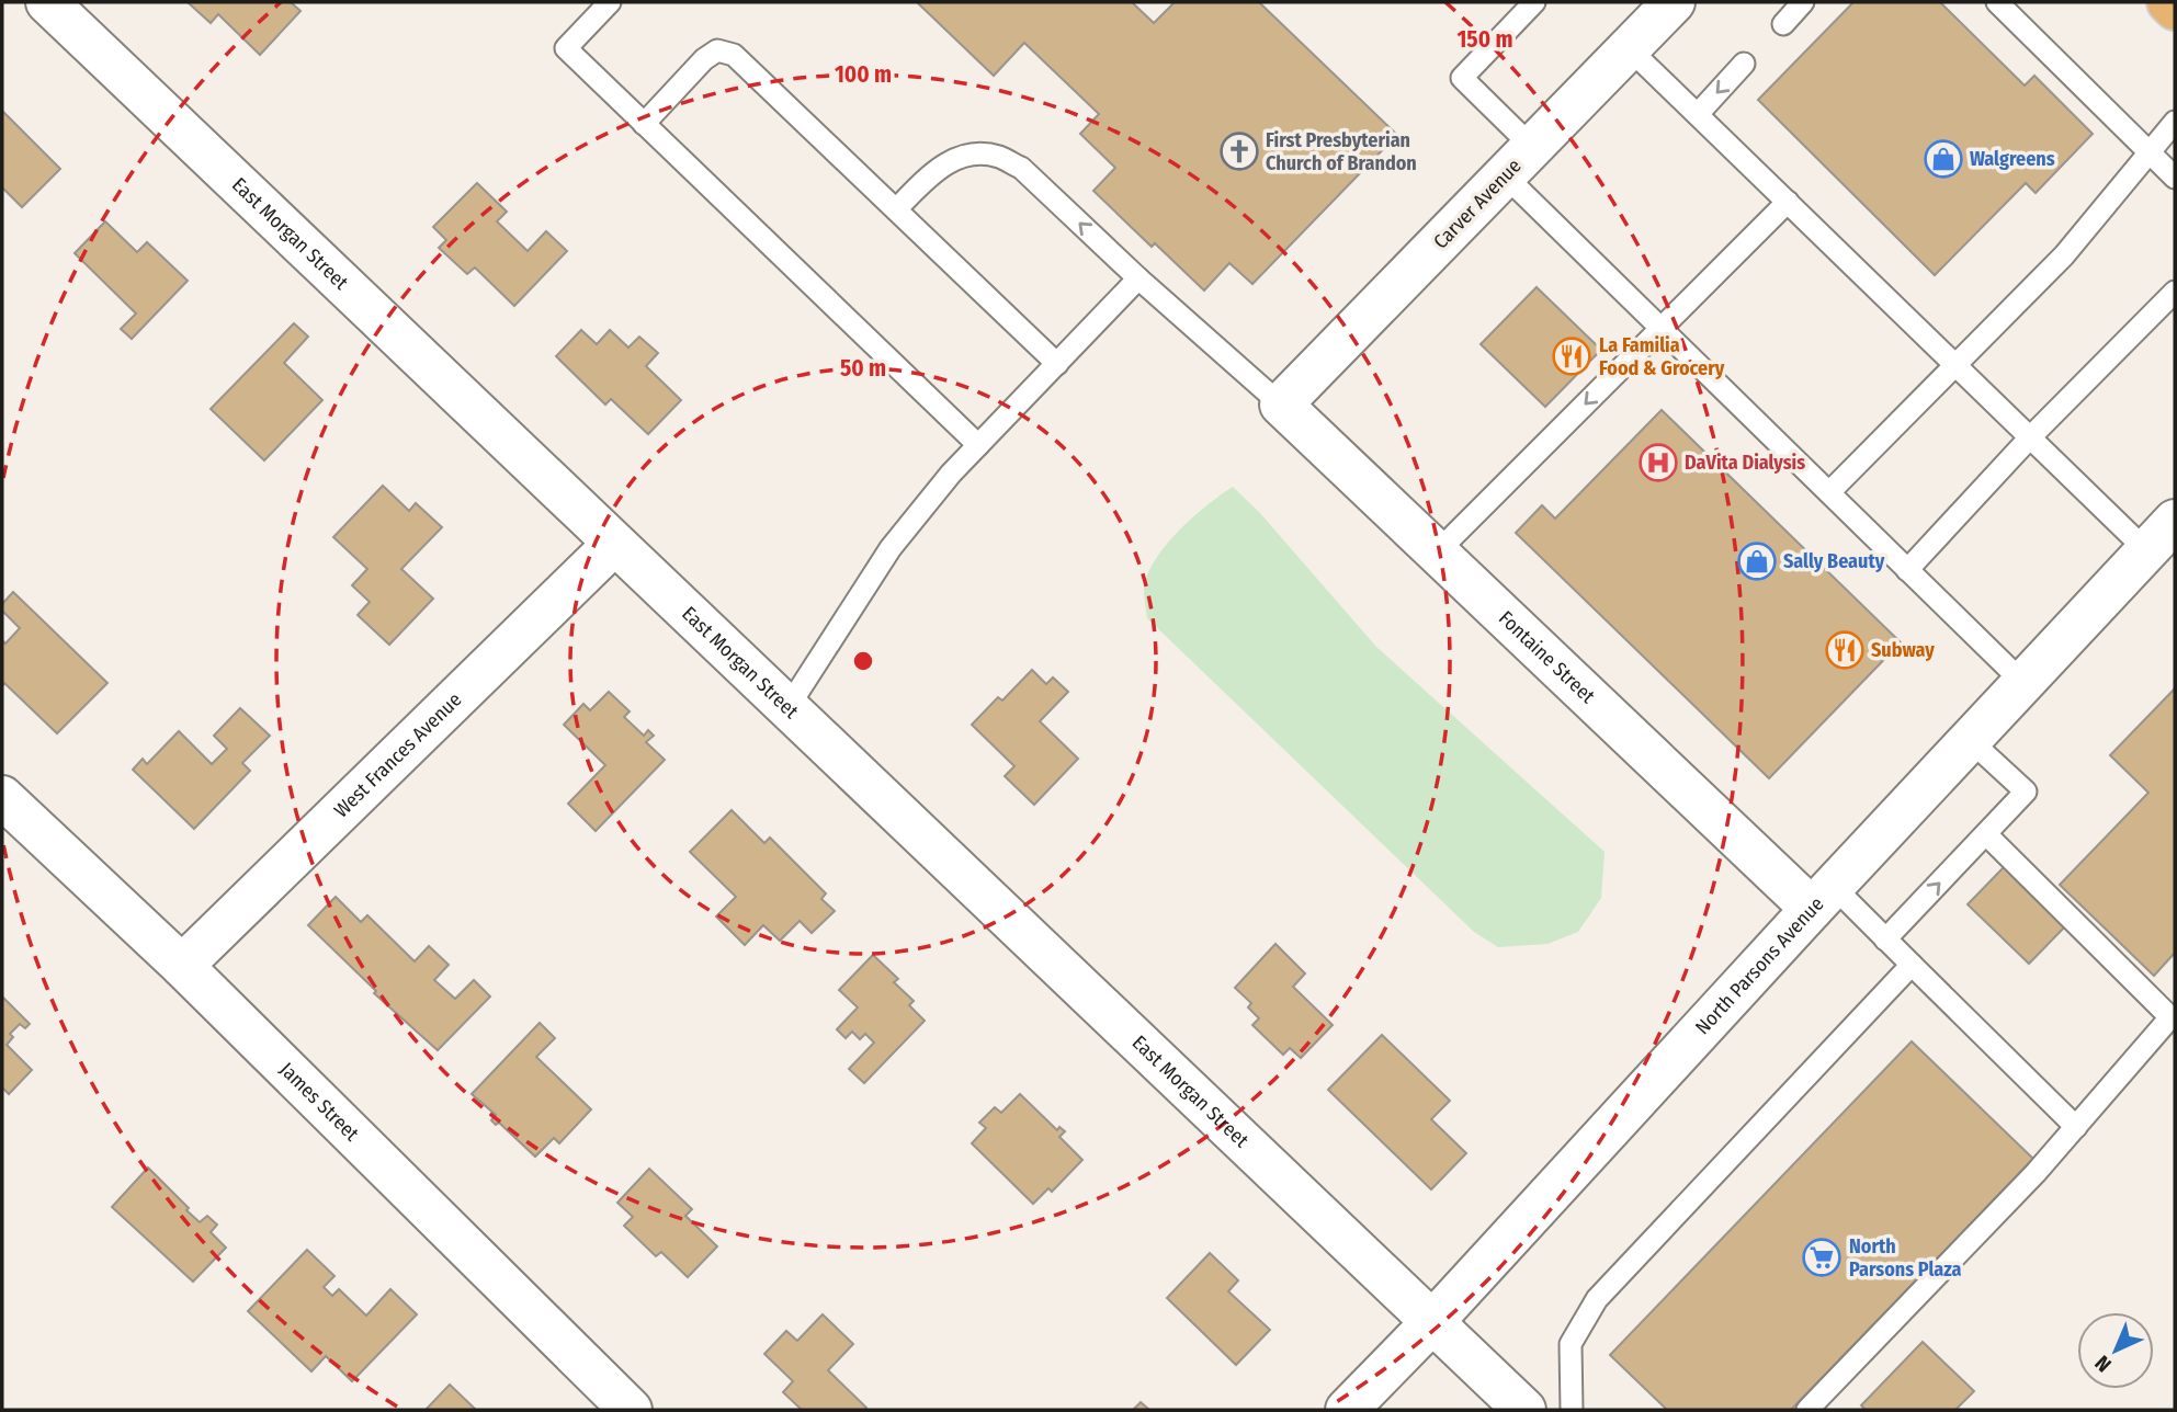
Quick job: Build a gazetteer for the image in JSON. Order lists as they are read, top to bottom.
{
  "streets": {
    "street": [
      "Carver Avenue",
      "East Morgan Street",
      "Fontaine Street",
      "West Frances Avenue",
      "North Parsons Avenue",
      "James Street"
    ]
  },
  "crossings": [
    ["Carver Avenue", "Fontaine Street"],
    ["East Morgan Street", "West Frances Avenue"],
    ["East Morgan Street", "North Parsons Avenue"],
    ["Fontaine Street", "North Parsons Avenue"],
    ["West Frances Avenue", "James Street"]
  ],
  "places": {
    "church": ["First Presbyterian Church of Brandon"],
    "shop": ["Walgreens", "Sally Beauty"],
    "restaurant": ["La Familia Food & Grocery", "Subway"],
    "hospital": ["DaVita Dialysis"],
    "supermarket": ["North Parsons Plaza"]
  },
  "north": "bottom left",
  "rings": ["150 m", "100 m", "50 m"]
}
